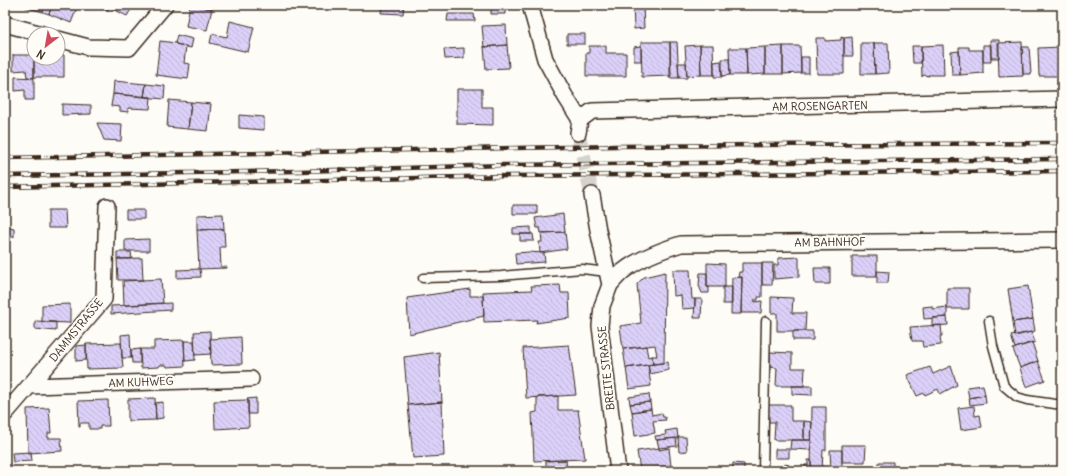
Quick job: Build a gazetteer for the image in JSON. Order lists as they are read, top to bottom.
{
  "streets": {
    "street": [
      "AM ROSENGARTEN",
      "AM BAHNHOF",
      "DAMMSTRASSE",
      "BREITE STRASSE",
      "AM KUHWEG"
    ]
  },
  "crossings": [
    ["AM BAHNHOF", "BREITE STRASSE"],
    ["DAMMSTRASSE", "AM KUHWEG"]
  ],
  "north": "bottom left"
}
